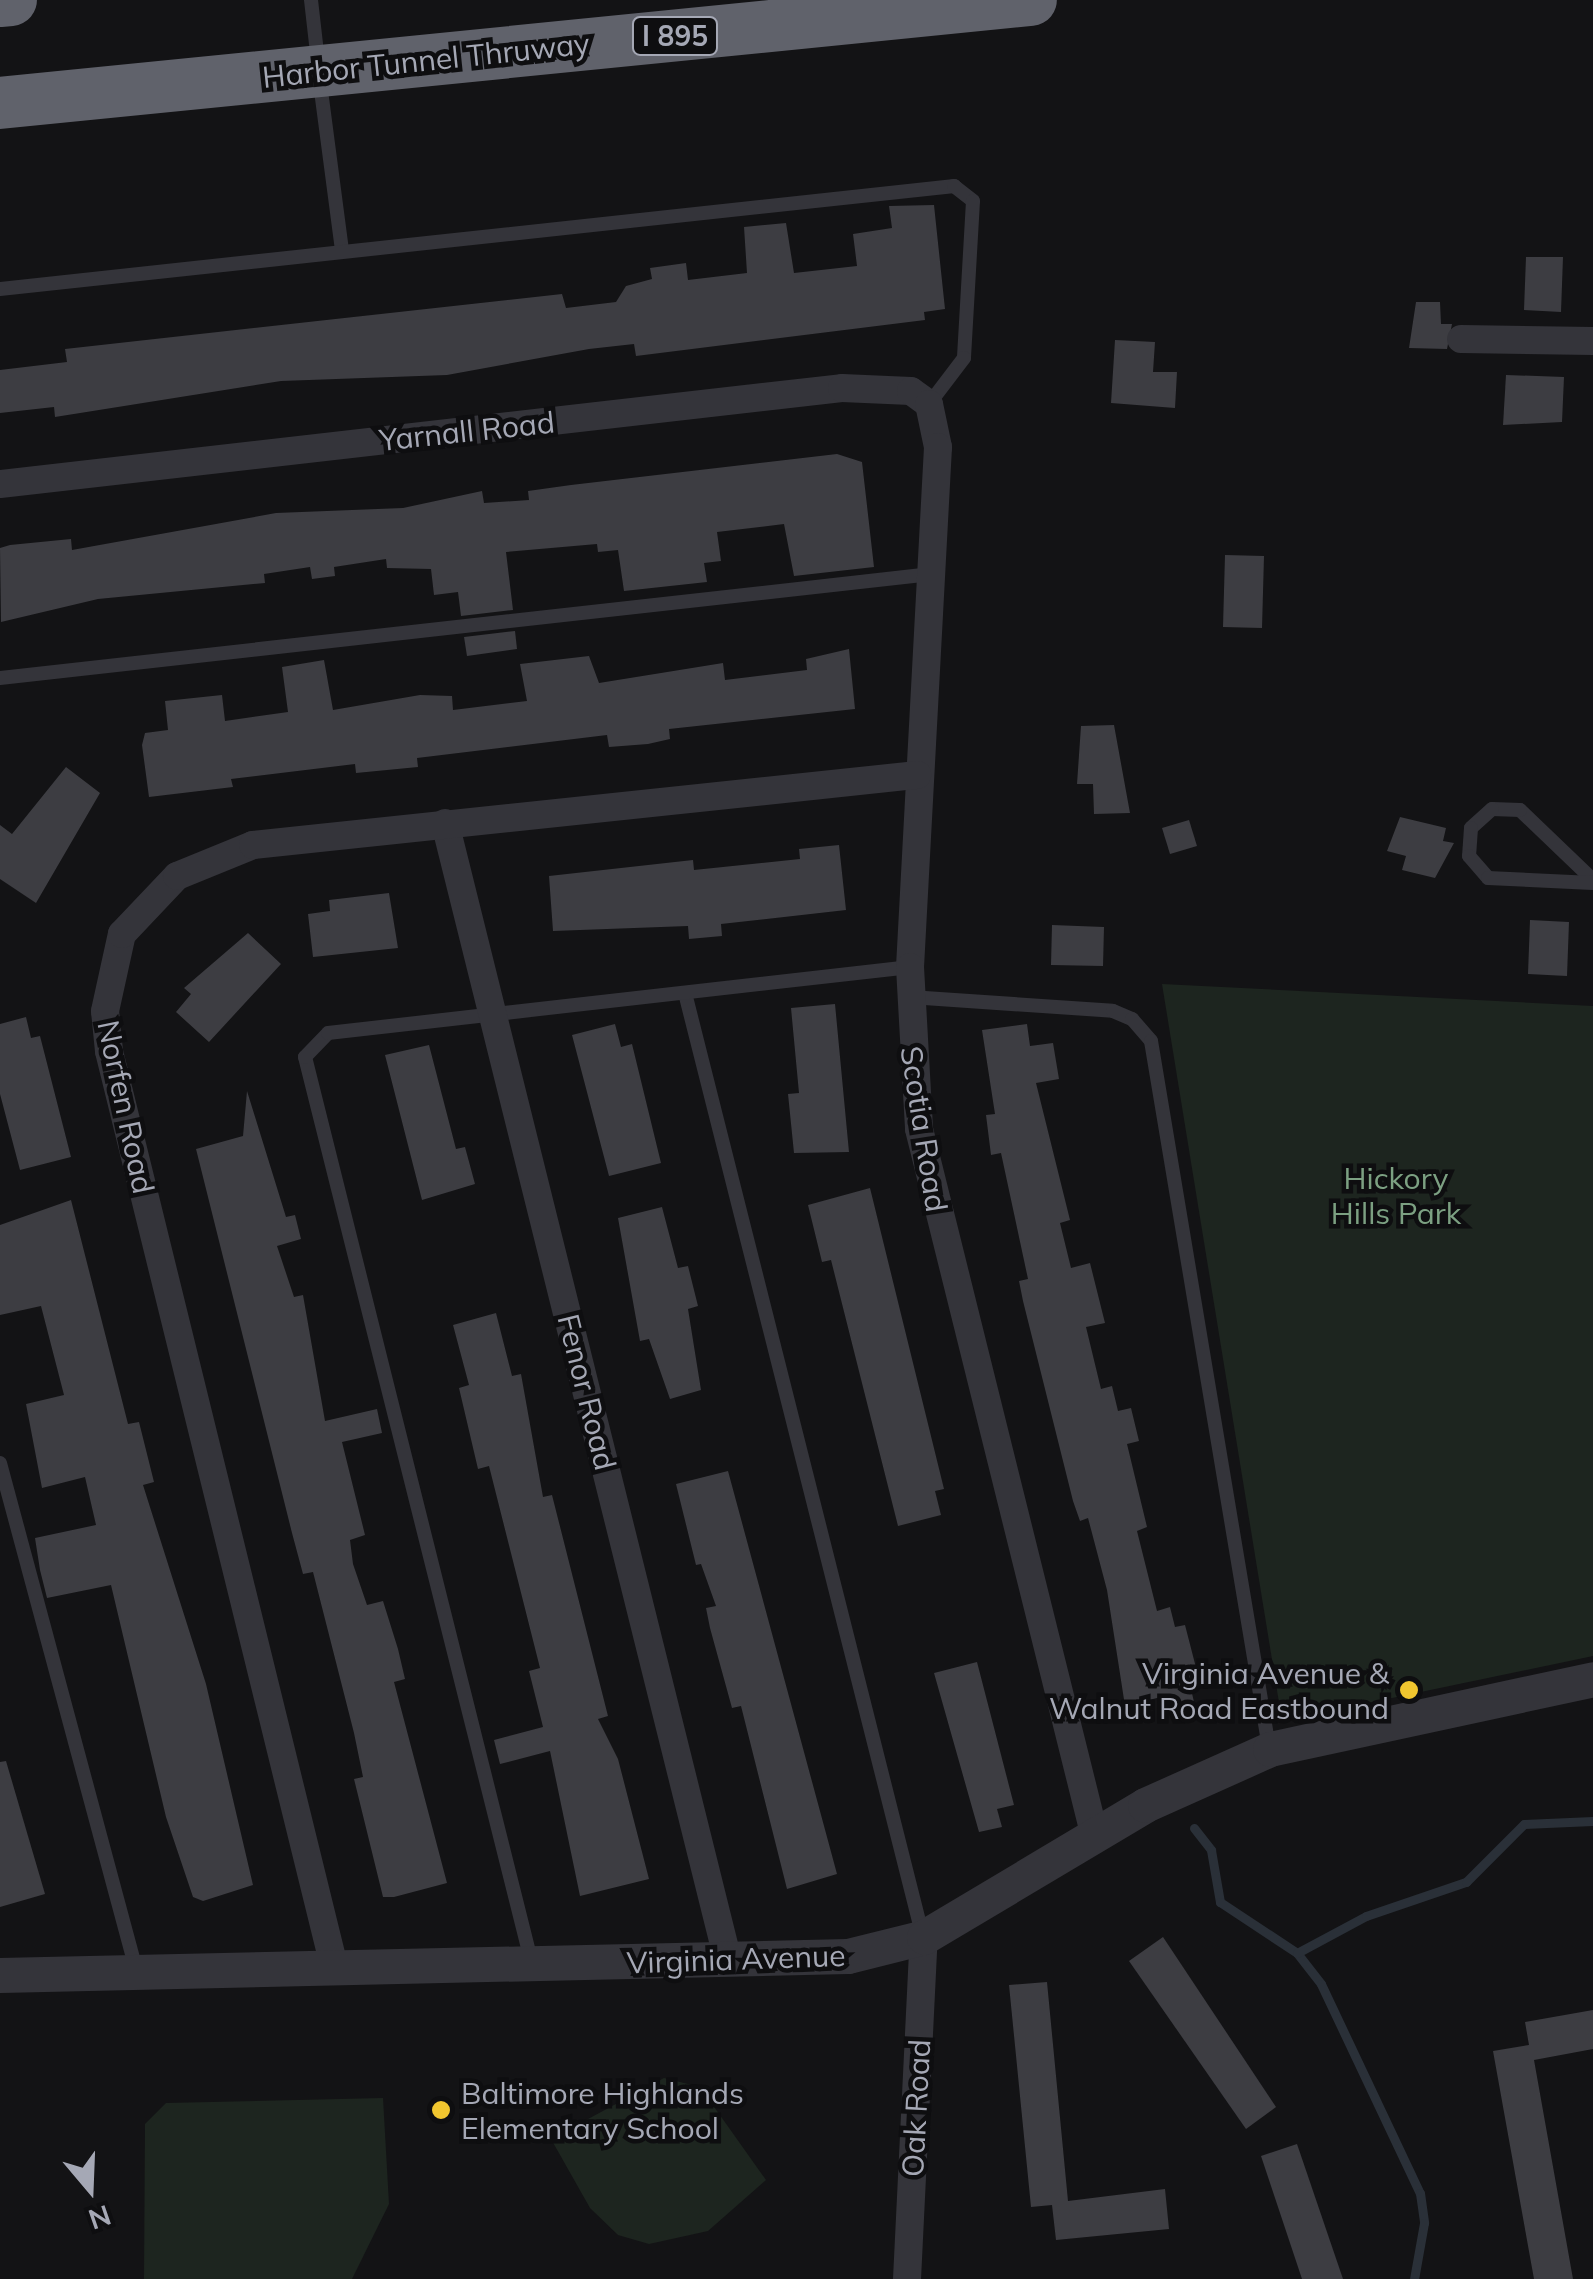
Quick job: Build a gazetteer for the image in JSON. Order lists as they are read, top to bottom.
{
  "streets": {
    "highway": ["I 895", "Harbor Tunnel Thruway"],
    "street": [
      "Yarnall Road",
      "Norfen Road",
      "Scotia Road",
      "Fenor Road",
      "Virginia Avenue",
      "Oak Road"
    ]
  },
  "crossings": [
    ["Yarnall Road", "Scotia Road"],
    ["Norfen Road", "Scotia Road"],
    ["Norfen Road", "Fenor Road"],
    ["Norfen Road", "Virginia Avenue"],
    ["Scotia Road", "Virginia Avenue"],
    ["Fenor Road", "Virginia Avenue"],
    ["Virginia Avenue", "Oak Road"]
  ],
  "parks": ["Hickory Hills Park"],
  "places": ["Virginia Avenue & Walnut Road Eastbound", "Baltimore Highlands Elementary School"],
  "north": "bottom"
}
